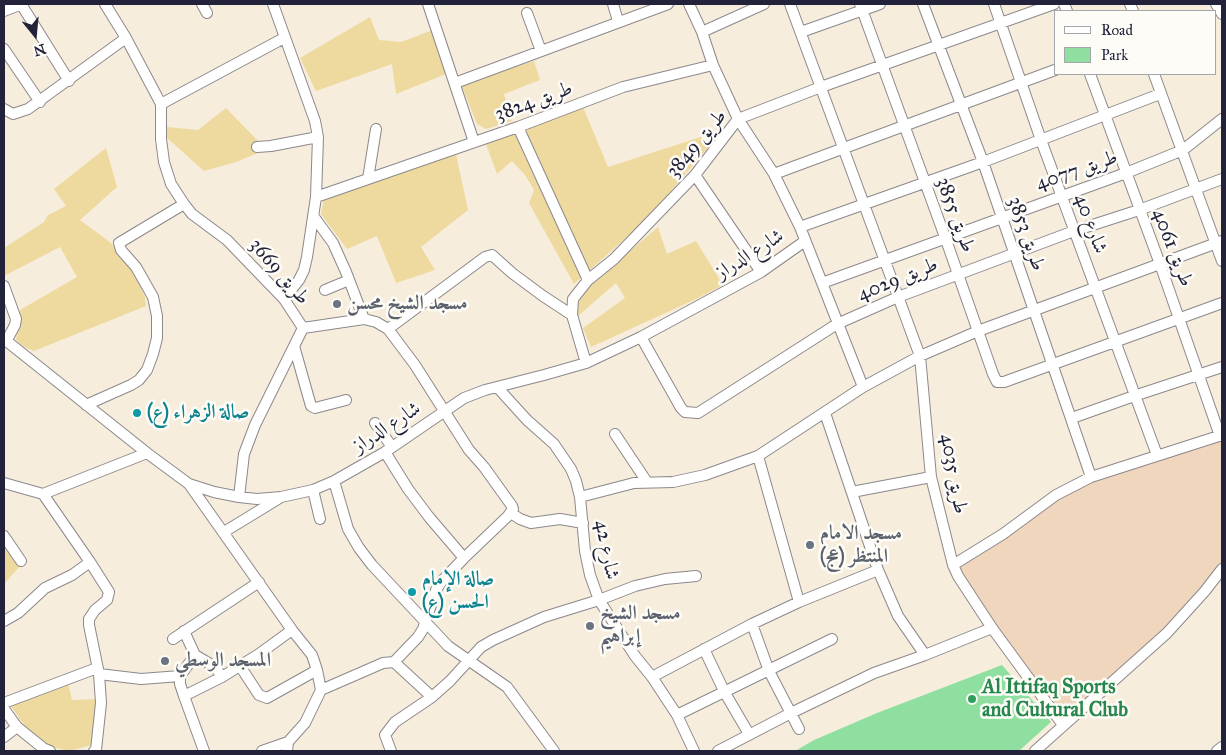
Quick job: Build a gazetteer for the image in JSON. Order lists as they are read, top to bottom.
{
  "streets": {
    "street": [
      "طريق 3824",
      "طريق 3849",
      "طريق 4077",
      "طريق 3855",
      "شارع 40",
      "طريق 3853",
      "طريق 4061",
      "شارع الدراز",
      "طريق 3669",
      "طريق 4029",
      "طريق 4035",
      "شارع 42"
    ]
  },
  "crossings": [
    ["طريق 3849", "طريق 3855"],
    ["طريق 3849", "شارع 40"],
    ["طريق 3849", "طريق 3853"],
    ["طريق 3849", "طريق 4035"],
    ["طريق 4077", "طريق 3855"],
    ["طريق 4077", "شارع 40"],
    ["طريق 4077", "طريق 3853"],
    ["طريق 4077", "طريق 4061"],
    ["طريق 4077", "طريق 4035"],
    ["طريق 3855", "طريق 3853"],
    ["طريق 3855", "شارع الدراز"],
    ["طريق 3855", "طريق 4029"],
    ["شارع 40", "شارع الدراز"],
    ["شارع 40", "طريق 4029"],
    ["طريق 3853", "شارع الدراز"],
    ["طريق 3853", "طريق 4029"],
    ["طريق 4061", "شارع الدراز"],
    ["طريق 4061", "طريق 4029"],
    ["شارع الدراز", "طريق 4029"],
    ["شارع الدراز", "طريق 4035"],
    ["شارع الدراز", "شارع 42"],
    ["طريق 4029", "طريق 4035"]
  ],
  "places": [
    "مسجد الشيخ محسن",
    "(ع) صالة الزهراء",
    "مسجد الامام المنتظر (عج)",
    "صالة الإمام الحسن (ع)",
    "مسجد الشيخ إبراهيم",
    "المسجد الوسطي",
    "Al Ittifaq Sports and Cultural Club"
  ],
  "legend": ["Road", "Park"],
  "north": "bottom"
}
